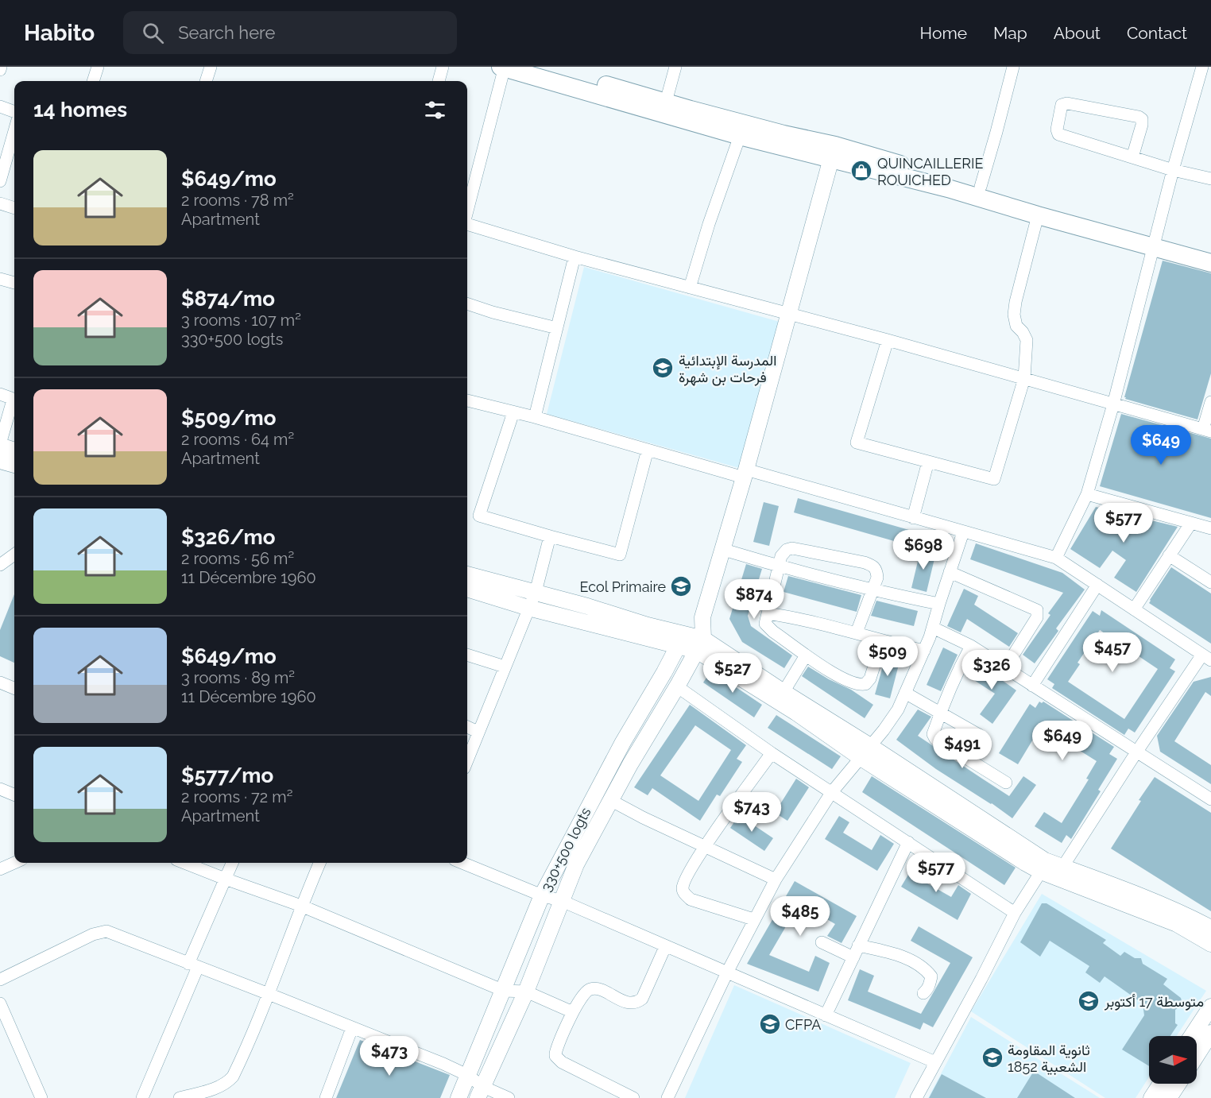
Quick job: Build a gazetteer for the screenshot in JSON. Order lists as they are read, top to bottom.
{
  "streets": {
    "street": ["330+500 logts"]
  },
  "places": {
    "shop": ["QUINCAILLERIE ROUICHED"],
    "school or university": [
      "المدرسة الإبتدائية فرحات بن شهرة",
      "Ecol Primaire",
      "متوسطة 17 أكتوبر",
      "CFPA",
      "ثانوية المقاومة الشعبية 1852"
    ]
  },
  "north": "right",
  "page": {
    "header": "Habito",
    "search": "Search here",
    "nav": [
      "Home",
      "Map",
      "About",
      "Contact"
    ],
    "heading": "14 homes",
    "list": [
      {
        "name": "$649/mo",
        "note": "2 rooms · 78 m² · Apartment"
      },
      {
        "name": "$874/mo",
        "note": "3 rooms · 107 m² · 330+500 logts"
      },
      {
        "name": "$509/mo",
        "note": "2 rooms · 64 m² · Apartment"
      },
      {
        "name": "$326/mo",
        "note": "2 rooms · 56 m² · 11 Décembre 1960"
      },
      {
        "name": "$649/mo",
        "note": "3 rooms · 89 m² · 11 Décembre 1960"
      },
      {
        "name": "$577/mo",
        "note": "2 rooms · 72 m² · Apartment"
      }
    ],
    "price": [
      "$649",
      "$577",
      "$698",
      "$874",
      "$457",
      "$509",
      "$326",
      "$527",
      "$649",
      "$491",
      "$743",
      "$577",
      "$485",
      "$473"
    ]
  }
}
